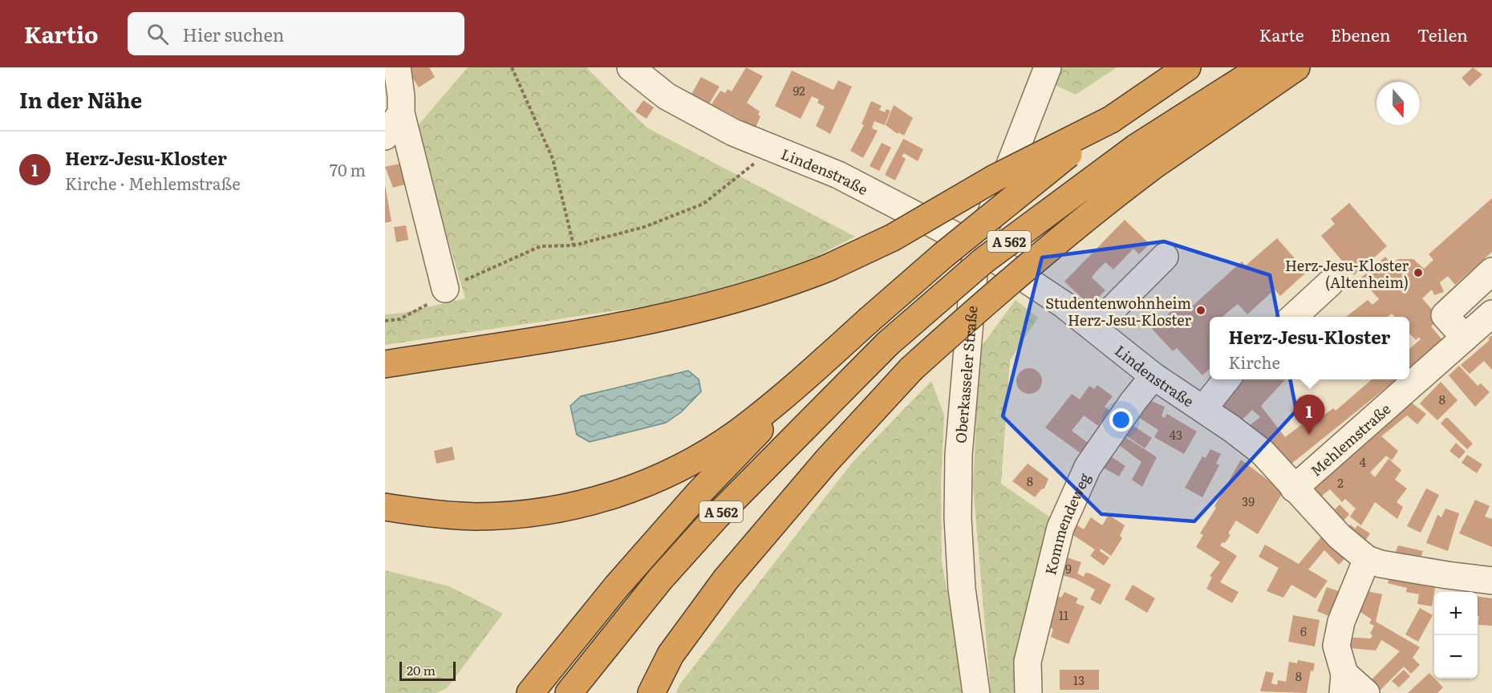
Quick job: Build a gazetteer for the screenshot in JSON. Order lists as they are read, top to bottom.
{
  "streets": {
    "highway": ["A 562"],
    "street": [
      "Lindenstraße",
      "Oberkasseler Straße",
      "Mehlemstraße",
      "Kommendeweg"
    ]
  },
  "crossings": [
    ["Lindenstraße", "Oberkasseler Straße"],
    ["Lindenstraße", "Mehlemstraße"],
    ["Lindenstraße", "Kommendeweg"]
  ],
  "places": ["Herz-Jesu-Kloster (Altenheim)", "Studentenwohnheim Herz-Jesu-Kloster"],
  "house_numbers": [
    "92",
    "8",
    "43",
    "4",
    "8",
    "2",
    "39",
    "9",
    "11",
    "6",
    "8",
    "13"
  ],
  "scale_bar": "20 m",
  "north": "bottom",
  "page": {
    "header": "Kartio",
    "search": "Hier suchen",
    "nav": ["Karte", "Ebenen", "Teilen"],
    "heading": "In der Nähe",
    "list": [
      {
        "mark": "1",
        "name": "Herz-Jesu-Kloster",
        "note": "Kirche · Mehlemstraße",
        "value": "70 m"
      }
    ],
    "popup": ["Herz-Jesu-Kloster", "Kirche"],
    "pins": "1",
    "map_buttons": ["+", "−"],
    "scale": "20 m"
  }
}
